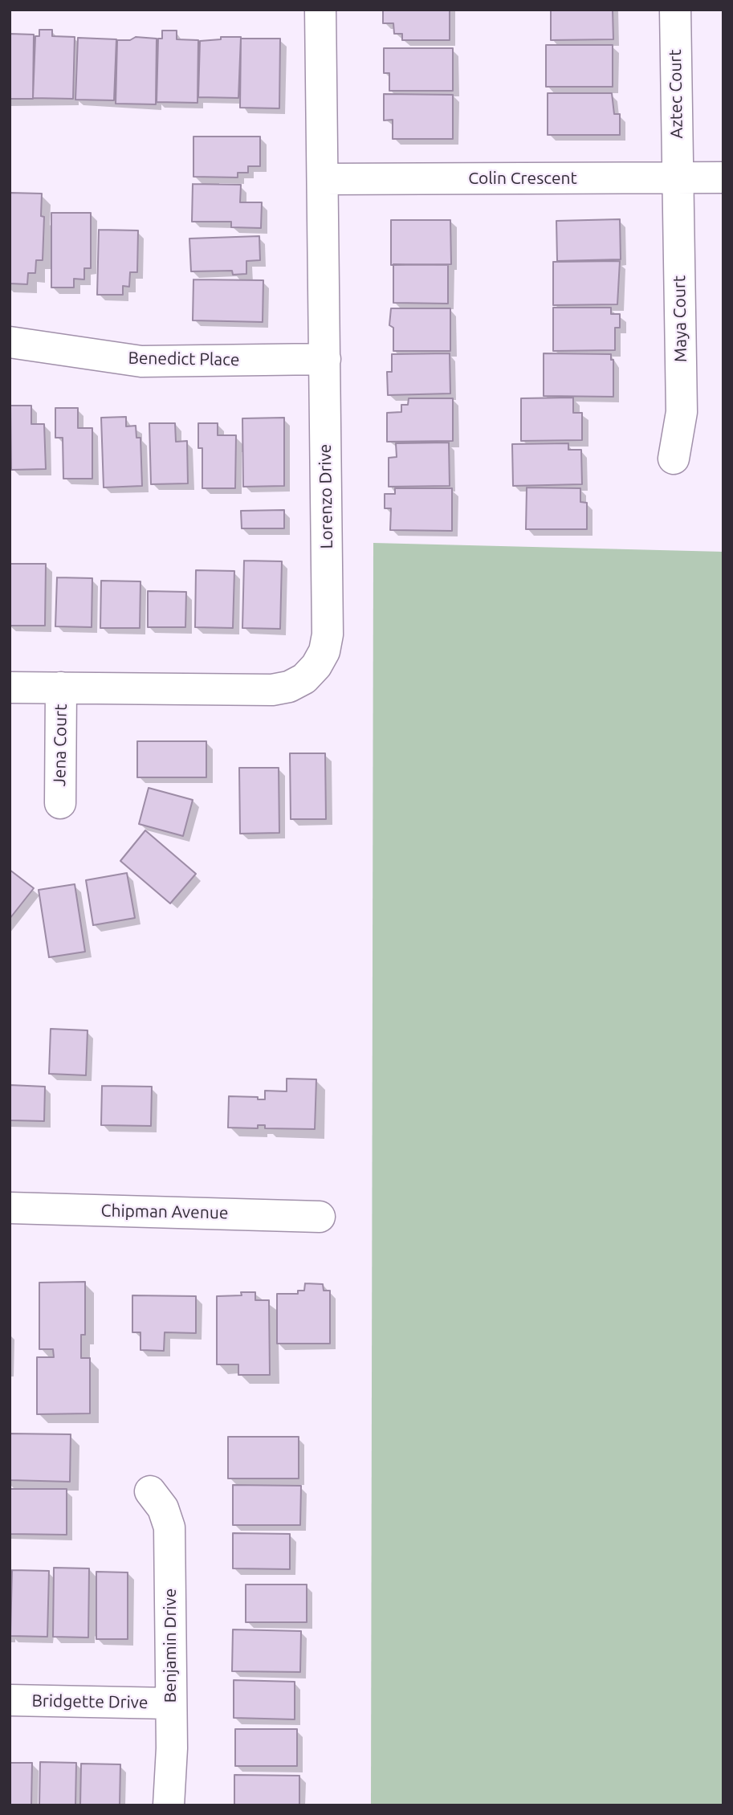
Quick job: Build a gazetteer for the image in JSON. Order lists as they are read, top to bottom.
{
  "streets": {
    "street": [
      "Aztec Court",
      "Colin Crescent",
      "Maya Court",
      "Benedict Place",
      "Lorenzo Drive",
      "Jena Court",
      "Chipman Avenue",
      "Benjamin Drive",
      "Bridgette Drive"
    ]
  },
  "crossings": [
    ["Aztec Court", "Colin Crescent"],
    ["Aztec Court", "Maya Court"],
    ["Colin Crescent", "Maya Court"],
    ["Colin Crescent", "Lorenzo Drive"],
    ["Benedict Place", "Lorenzo Drive"],
    ["Lorenzo Drive", "Jena Court"],
    ["Benjamin Drive", "Bridgette Drive"]
  ]
}
